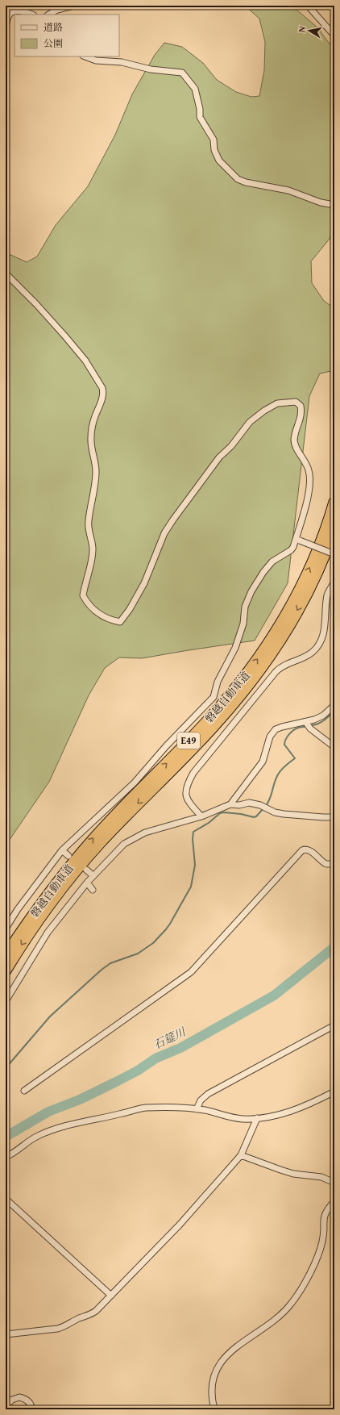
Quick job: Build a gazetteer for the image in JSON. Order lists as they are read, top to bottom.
{
  "streets": {
    "highway": ["磐越自動車道", "E49"]
  },
  "water": ["石筵川"],
  "legend": ["道路", "公園"],
  "north": "left"
}
